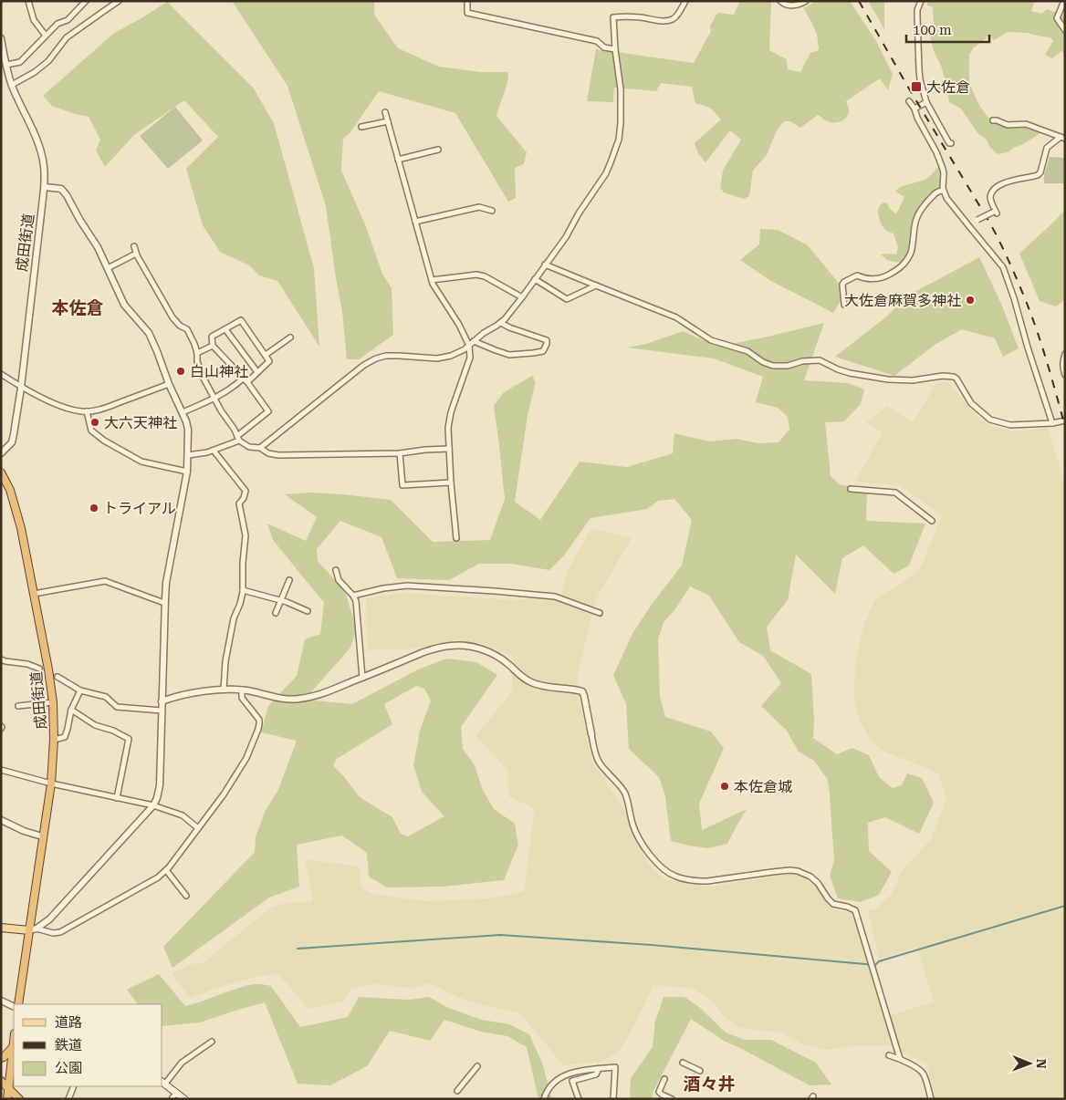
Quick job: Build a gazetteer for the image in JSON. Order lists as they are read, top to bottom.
{
  "streets": {
    "highway": ["成田街道"]
  },
  "districts": ["本佐倉", "酒々井"],
  "places": {
    "transit": ["大佐倉"],
    "other": [
      "大佐倉麻賀多神社",
      "白山神社",
      "大六天神社",
      "トライアル",
      "本佐倉城"
    ]
  },
  "legend": ["道路", "鉄道", "公園"],
  "scale_bar": "100 m",
  "north": "right"
}
